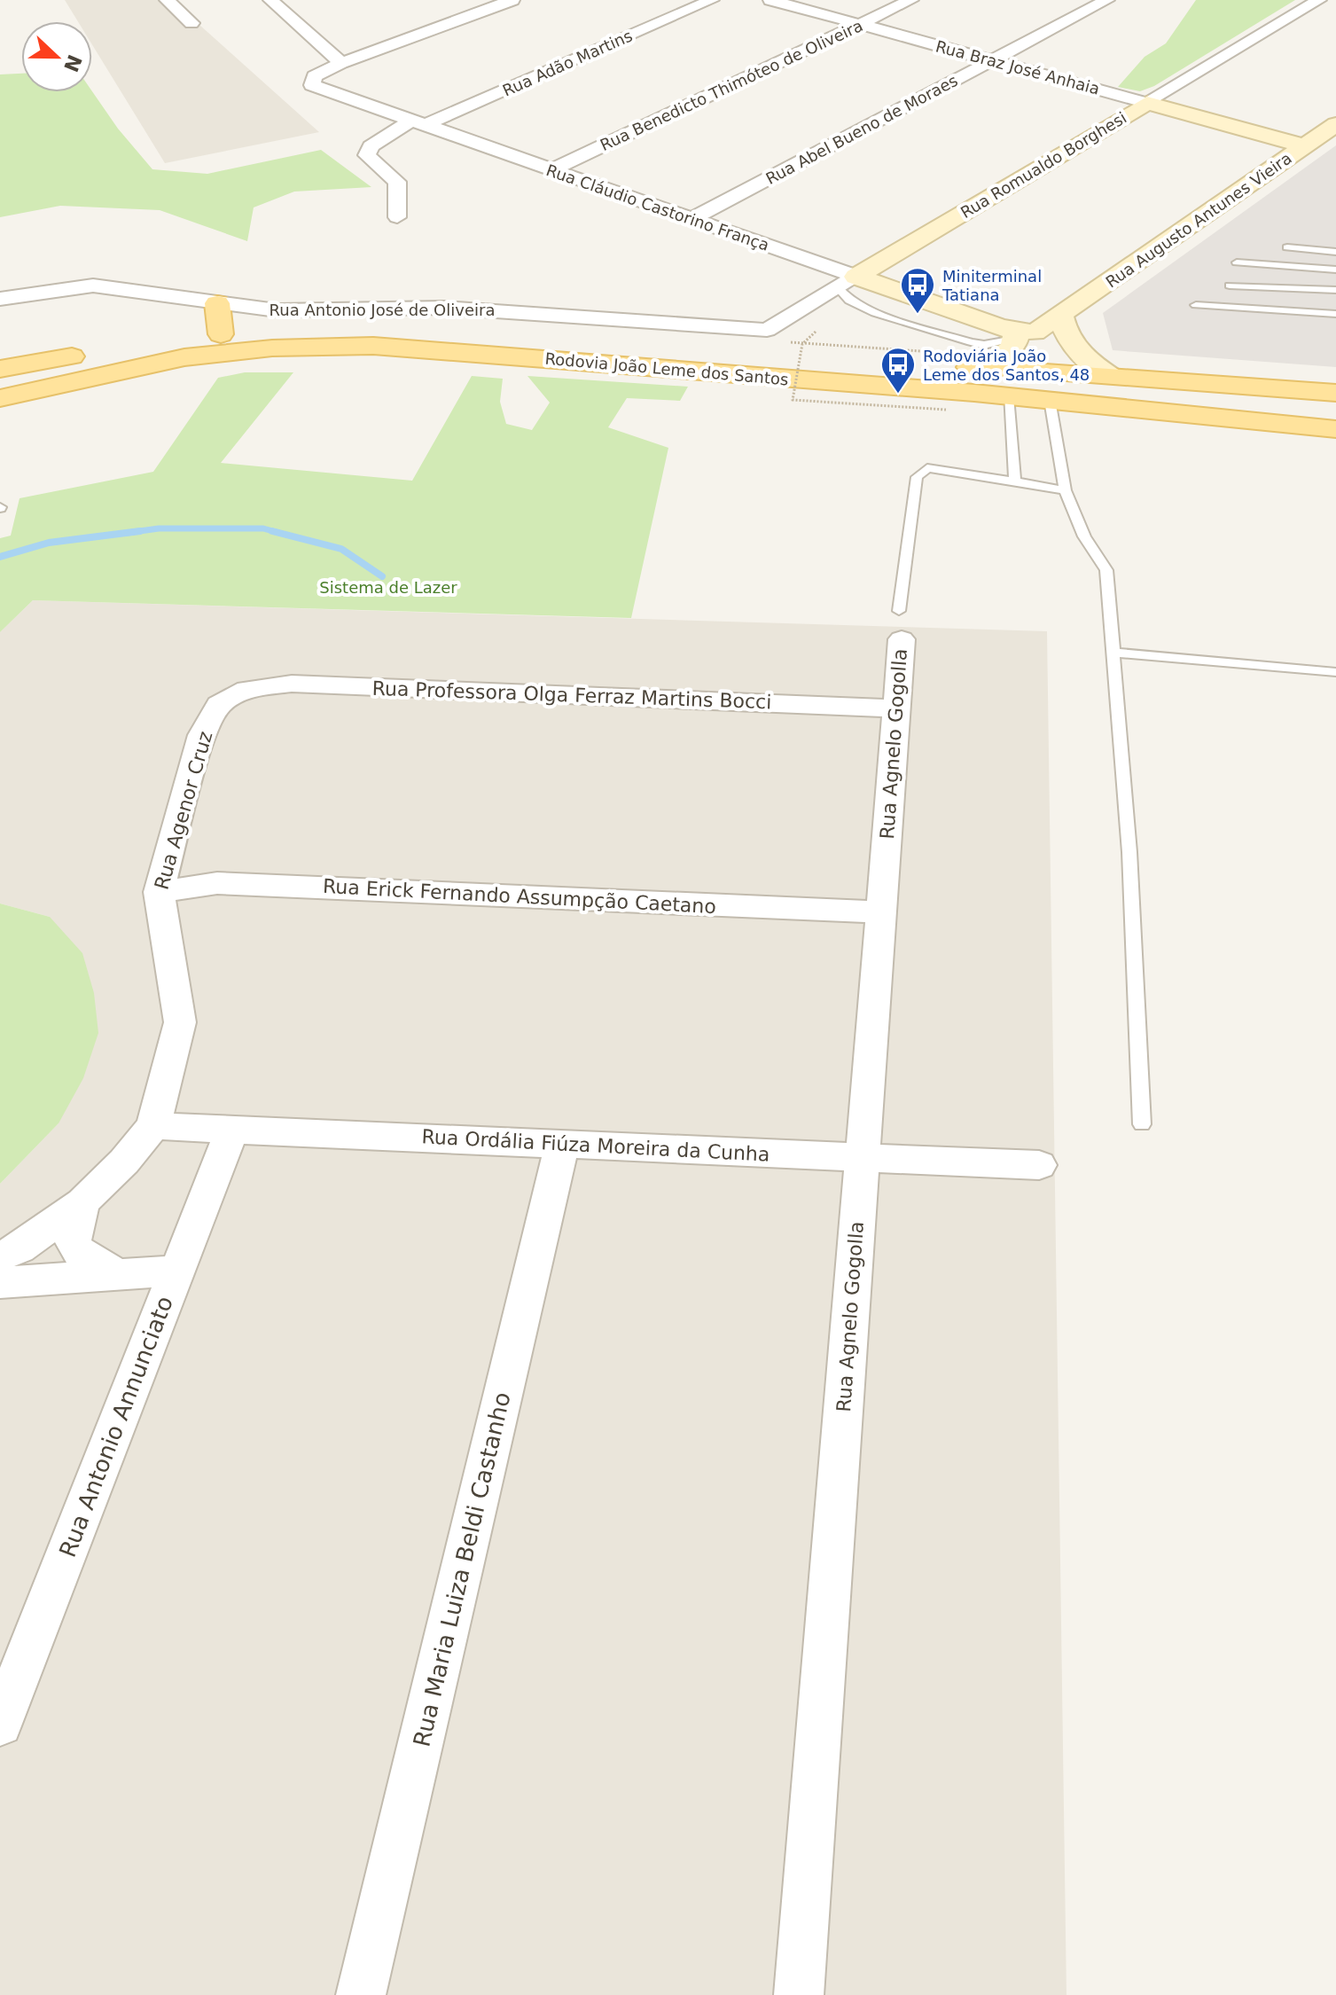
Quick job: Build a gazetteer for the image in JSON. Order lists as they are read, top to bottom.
{
  "streets": {
    "main road": ["Rodovia João Leme dos Santos"],
    "street": [
      "Rua Adão Martins",
      "Rua Braz José Anhaia",
      "Rua Benedicto Thimóteo de Oliveira",
      "Rua Abel Bueno de Moraes",
      "Rua Romualdo Borghesi",
      "Rua Cláudio Castorino França",
      "Rua Augusto Antunes Vieira",
      "Rua Antonio José de Oliveira",
      "Rua Professora Olga Ferraz Martins Bocci",
      "Rua Agnelo Gogolla",
      "Rua Agenor Cruz",
      "Rua Erick Fernando Assumpção Caetano",
      "Rua Ordália Fiúza Moreira da Cunha",
      "Rua Antonio Annunciato",
      "Rua Maria Luiza Beldi Castanho"
    ]
  },
  "crossings": [
    ["Rua Adão Martins", "Rua Cláudio Castorino França"],
    ["Rua Braz José Anhaia", "Rua Benedicto Thimóteo de Oliveira"],
    ["Rua Braz José Anhaia", "Rua Abel Bueno de Moraes"],
    ["Rua Braz José Anhaia", "Rua Romualdo Borghesi"],
    ["Rua Braz José Anhaia", "Rua Augusto Antunes Vieira"],
    ["Rua Benedicto Thimóteo de Oliveira", "Rua Cláudio Castorino França"],
    ["Rua Abel Bueno de Moraes", "Rua Cláudio Castorino França"],
    ["Rua Romualdo Borghesi", "Rua Cláudio Castorino França"],
    ["Rua Romualdo Borghesi", "Rua Antonio José de Oliveira"],
    ["Rua Cláudio Castorino França", "Rua Augusto Antunes Vieira"],
    ["Rua Augusto Antunes Vieira", "Rodovia João Leme dos Santos"],
    ["Rua Professora Olga Ferraz Martins Bocci", "Rua Agnelo Gogolla"],
    ["Rua Professora Olga Ferraz Martins Bocci", "Rua Agenor Cruz"],
    ["Rua Agnelo Gogolla", "Rua Erick Fernando Assumpção Caetano"],
    ["Rua Agnelo Gogolla", "Rua Ordália Fiúza Moreira da Cunha"],
    ["Rua Agenor Cruz", "Rua Erick Fernando Assumpção Caetano"],
    ["Rua Agenor Cruz", "Rua Ordália Fiúza Moreira da Cunha"],
    ["Rua Ordália Fiúza Moreira da Cunha", "Rua Antonio Annunciato"],
    ["Rua Ordália Fiúza Moreira da Cunha", "Rua Maria Luiza Beldi Castanho"]
  ],
  "parks": ["Sistema de Lazer"],
  "places": {
    "bus stop": ["Miniterminal Tatiana", "Rodoviária João Leme dos Santos, 48"]
  },
  "north": "right"
}
